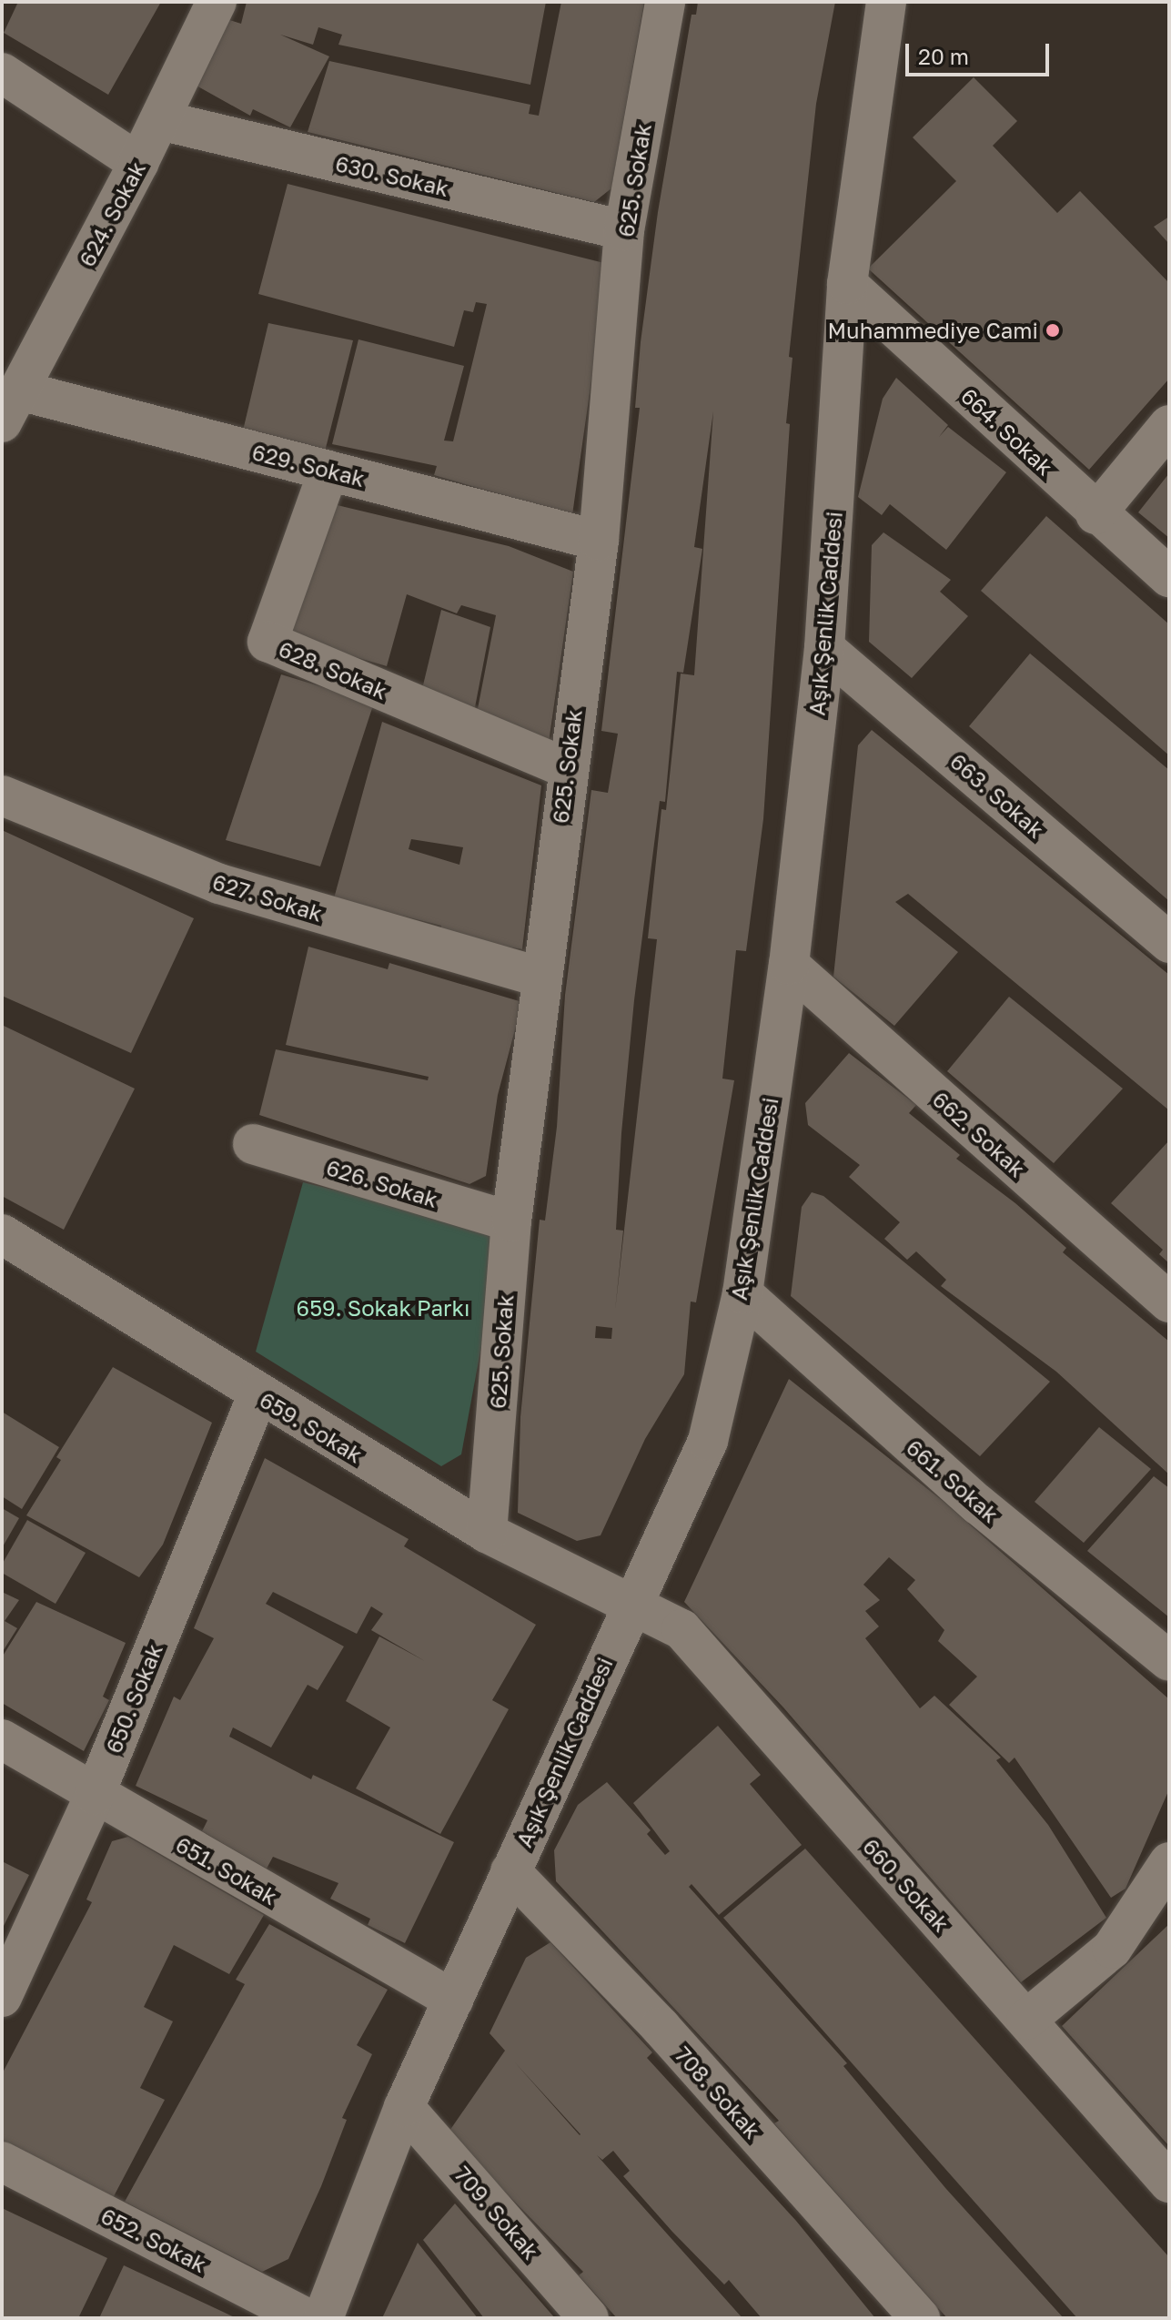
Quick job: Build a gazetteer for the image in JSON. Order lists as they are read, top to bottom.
{
  "streets": {
    "street": [
      "630. Sokak",
      "625. Sokak",
      "624. Sokak",
      "664. Sokak",
      "629. Sokak",
      "Aşık Şenlik Caddesi",
      "628. Sokak",
      "663. Sokak",
      "627. Sokak",
      "662. Sokak",
      "626. Sokak",
      "659. Sokak",
      "661. Sokak",
      "650. Sokak",
      "651. Sokak",
      "660. Sokak",
      "708. Sokak",
      "709. Sokak",
      "652. Sokak"
    ]
  },
  "crossings": [
    ["630. Sokak", "625. Sokak"],
    ["630. Sokak", "624. Sokak"],
    ["625. Sokak", "629. Sokak"],
    ["625. Sokak", "628. Sokak"],
    ["625. Sokak", "627. Sokak"],
    ["625. Sokak", "626. Sokak"],
    ["625. Sokak", "659. Sokak"],
    ["624. Sokak", "629. Sokak"],
    ["664. Sokak", "Aşık Şenlik Caddesi"],
    ["629. Sokak", "628. Sokak"],
    ["Aşık Şenlik Caddesi", "663. Sokak"],
    ["Aşık Şenlik Caddesi", "662. Sokak"],
    ["Aşık Şenlik Caddesi", "659. Sokak"],
    ["Aşık Şenlik Caddesi", "661. Sokak"],
    ["Aşık Şenlik Caddesi", "651. Sokak"],
    ["Aşık Şenlik Caddesi", "660. Sokak"],
    ["Aşık Şenlik Caddesi", "708. Sokak"],
    ["Aşık Şenlik Caddesi", "709. Sokak"],
    ["659. Sokak", "650. Sokak"],
    ["659. Sokak", "660. Sokak"],
    ["650. Sokak", "651. Sokak"]
  ],
  "parks": ["659. Sokak Parkı"],
  "places": ["Muhammediye Cami"],
  "scale_bar": "20 m"
}
